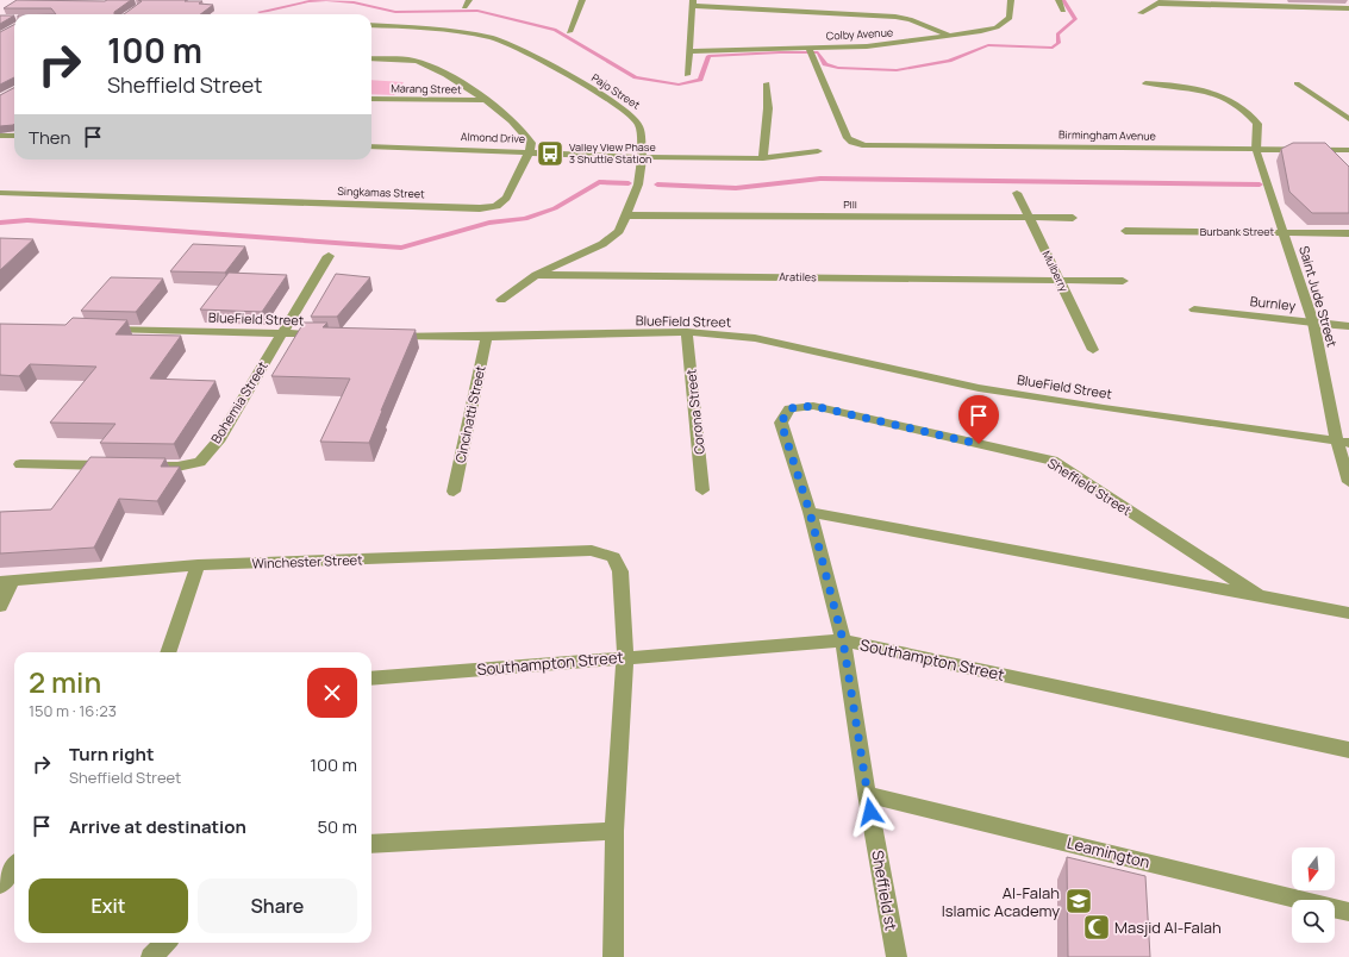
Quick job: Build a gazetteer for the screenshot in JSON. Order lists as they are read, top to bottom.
{
  "streets": {
    "street": [
      "Colby Avenue",
      "Marang Street",
      "Pajo Street",
      "Birmingham Avenue",
      "Almond Drive",
      "Singkamas Street",
      "Pili",
      "Burbank Street",
      "Mulberry",
      "Aratiles",
      "Saint Jude Street",
      "Burnley",
      "BlueField Street",
      "Bohemia Street",
      "Corona Street",
      "Cincinatti Street",
      "Sheffield Street",
      "Winchester Street",
      "Southampton Street",
      "Leamington",
      "Sheffield st"
    ]
  },
  "crossings": [
    ["Colby Avenue", "Birmingham Avenue"],
    ["Pajo Street", "Almond Drive"],
    ["Pajo Street", "Pili"],
    ["Pajo Street", "Aratiles"],
    ["Birmingham Avenue", "Saint Jude Street"],
    ["Almond Drive", "Singkamas Street"],
    ["Pili", "Mulberry"],
    ["Burbank Street", "Saint Jude Street"],
    ["Mulberry", "Aratiles"],
    ["Saint Jude Street", "Burnley"],
    ["Saint Jude Street", "BlueField Street"],
    ["BlueField Street", "Bohemia Street"],
    ["BlueField Street", "Corona Street"],
    ["BlueField Street", "Cincinatti Street"],
    ["Sheffield Street", "Sheffield st"],
    ["Winchester Street", "Southampton Street"],
    ["Southampton Street", "Sheffield st"],
    ["Leamington", "Sheffield st"]
  ],
  "places": {
    "bus stop": ["Valley View Phase 3 Shuttle Station"],
    "school or university": ["Al-Falah Islamic Academy"],
    "mosque": ["Masjid Al-Falah"]
  },
  "north": "bottom",
  "page": {
    "turn": ["100 m", "Sheffield Street"],
    "then": "Then",
    "heading": ["2 min", "150 m · 16:23"],
    "list": [
      {
        "name": "Turn right",
        "note": "Sheffield Street",
        "value": "100 m"
      },
      {
        "name": "Arrive at destination",
        "value": "50 m"
      }
    ],
    "buttons": ["Exit", "Share"]
  }
}
